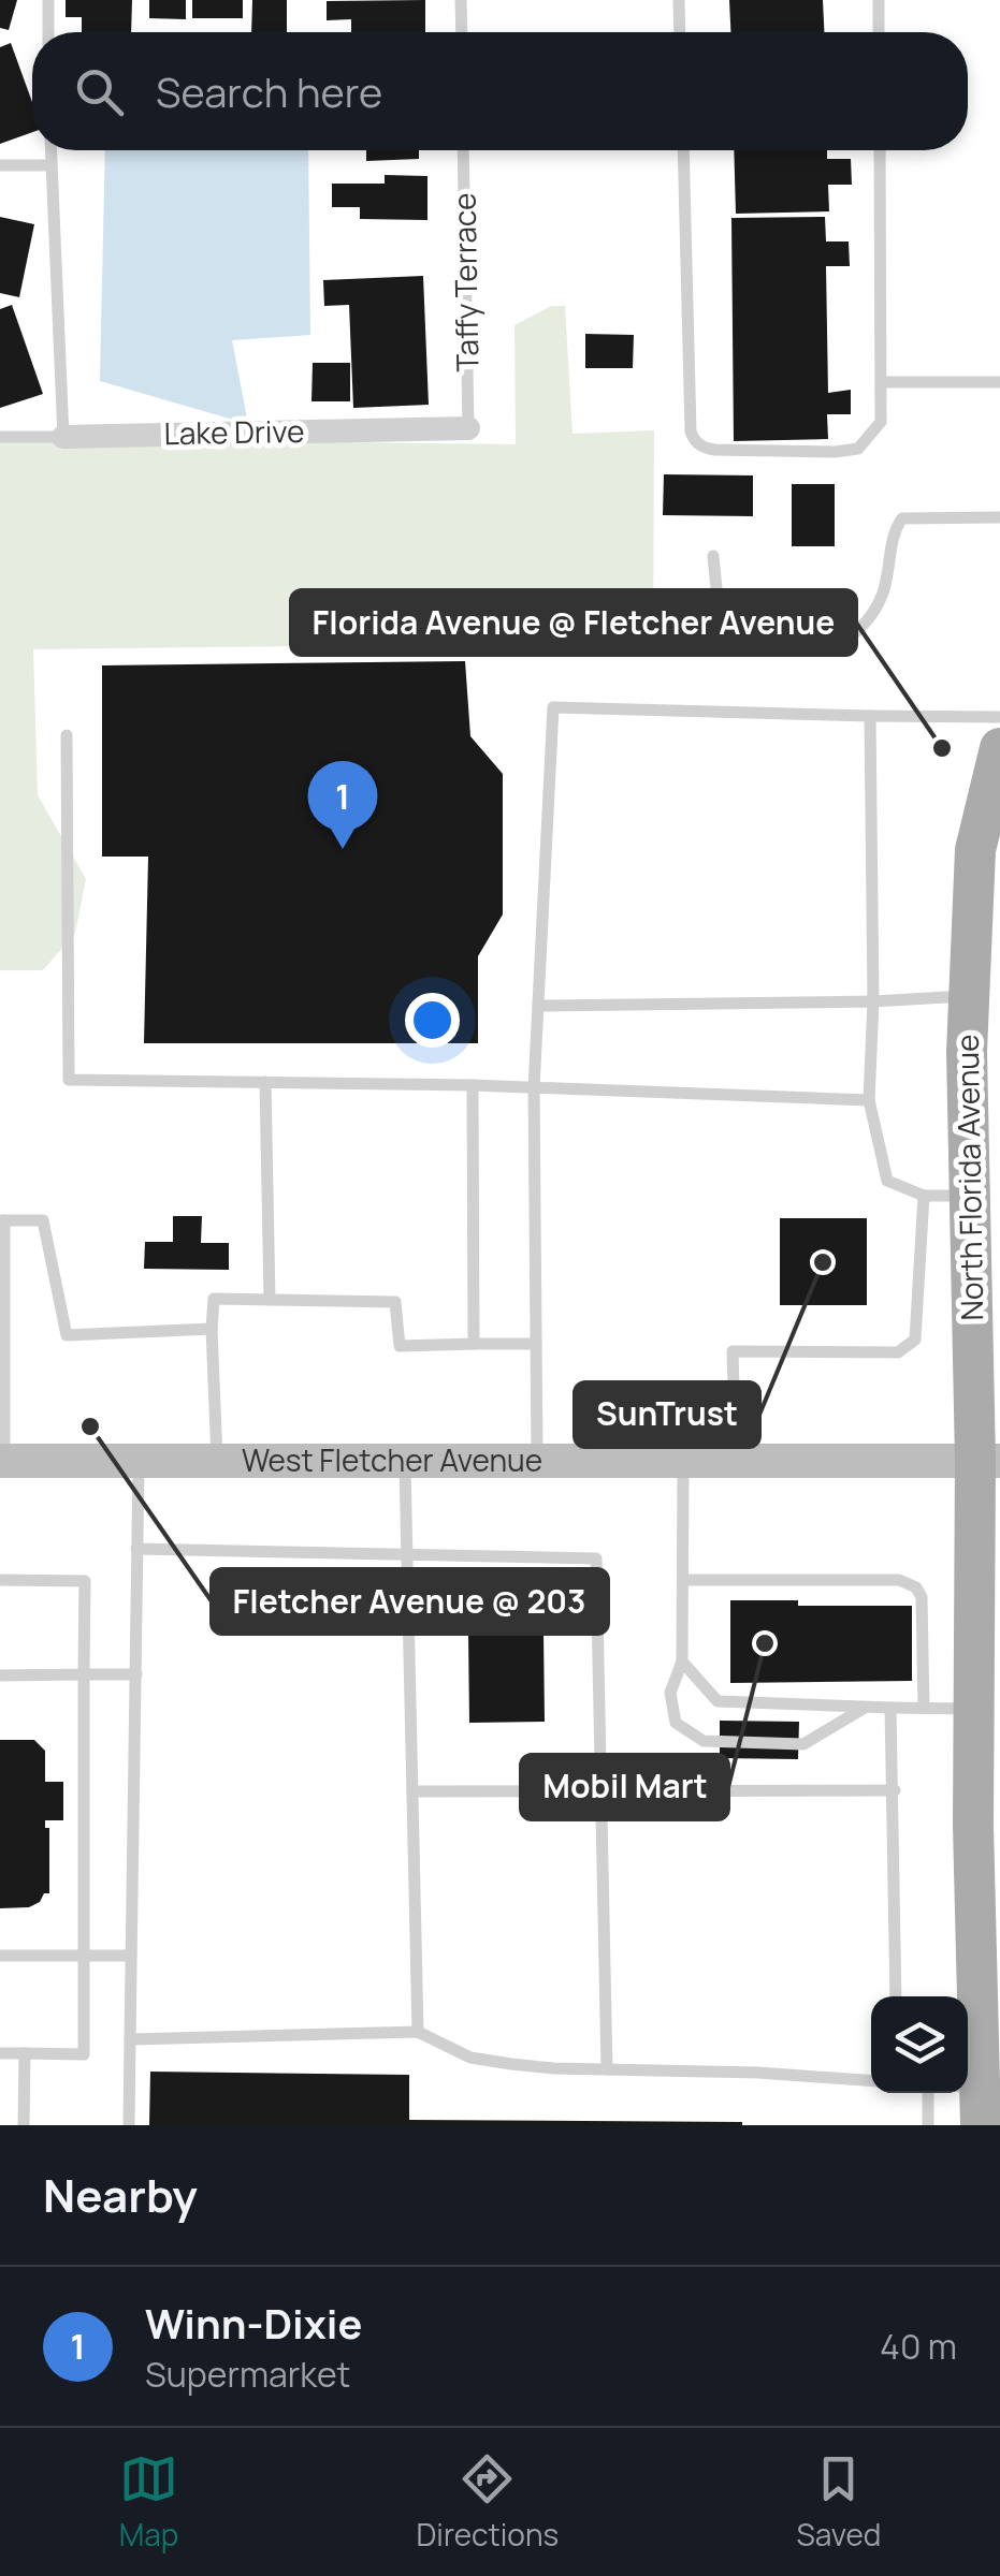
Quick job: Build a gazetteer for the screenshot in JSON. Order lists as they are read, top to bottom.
{
  "streets": {
    "main road": ["North Florida Avenue", "West Fletcher Avenue"],
    "street": ["Lake Drive"],
    "lane": ["Taffy Terrace"]
  },
  "crossings": [
    ["Taffy Terrace", "Lake Drive"],
    ["North Florida Avenue", "West Fletcher Avenue"]
  ],
  "places": [
    "Florida Avenue @ Fletcher Avenue",
    "SunTrust",
    "Fletcher Avenue @ 203",
    "Mobil Mart"
  ],
  "page": {
    "search": "Search here",
    "pins": "1",
    "heading": "Nearby",
    "list": [
      {
        "mark": "1",
        "name": "Winn-Dixie",
        "note": "Supermarket",
        "value": "40 m"
      }
    ],
    "nav": ["Map", "Directions", "Saved"]
  }
}
